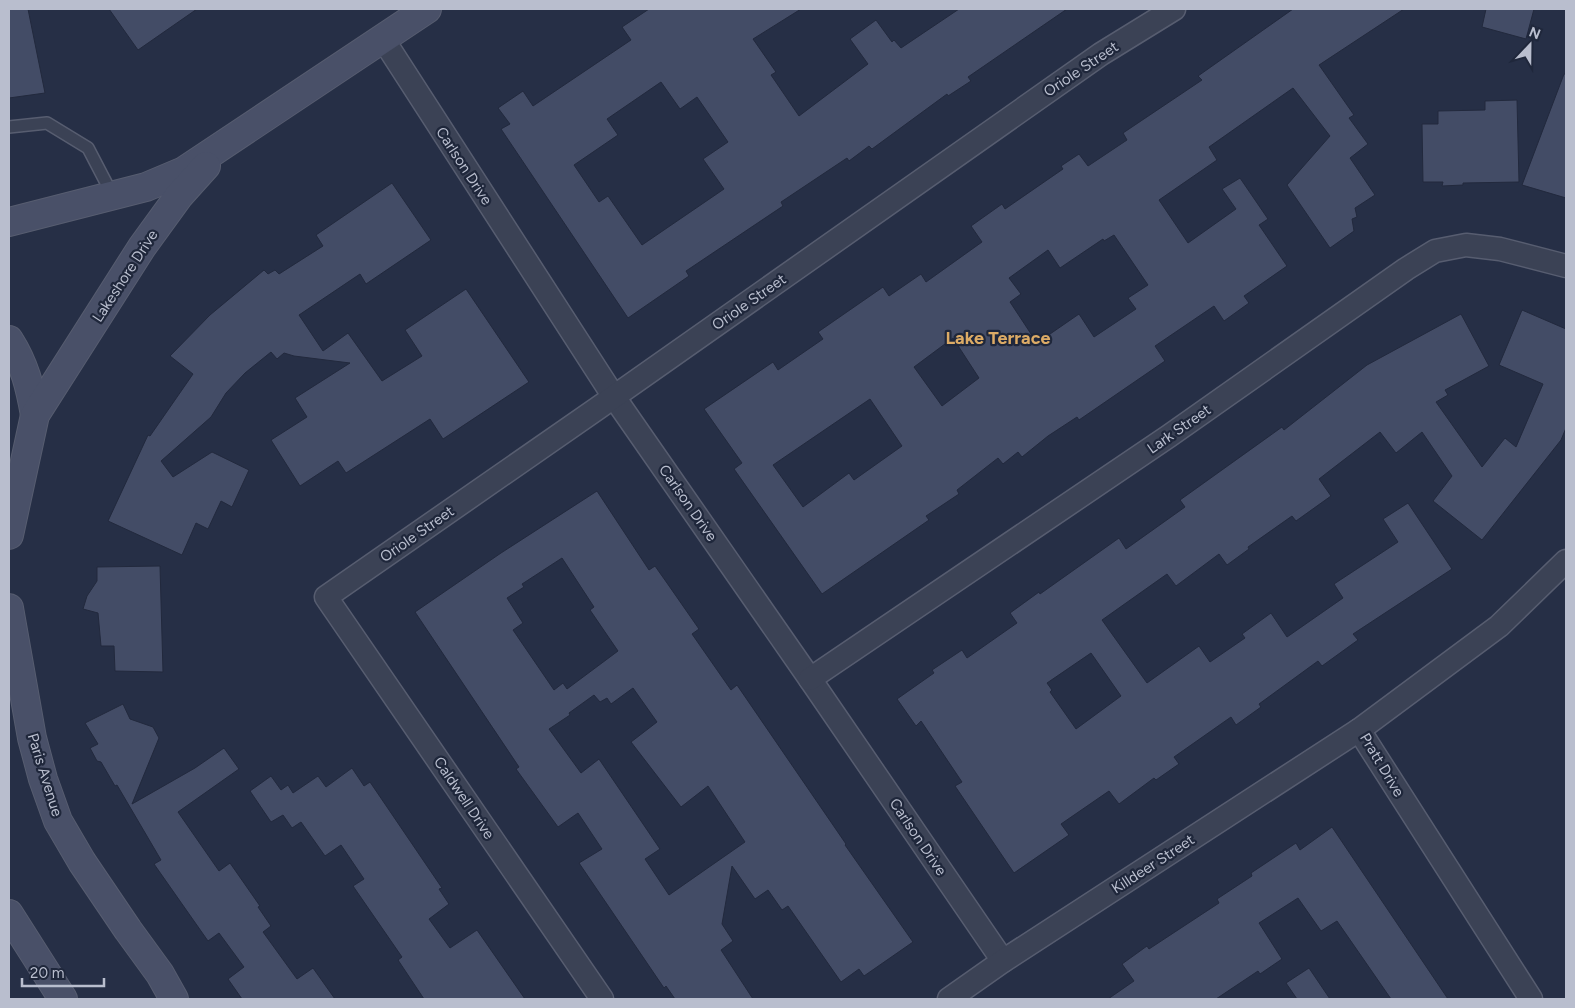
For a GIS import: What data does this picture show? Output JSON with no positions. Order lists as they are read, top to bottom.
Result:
{
  "streets": {
    "street": [
      "Oriole Street",
      "Carlson Drive",
      "Lakeshore Drive",
      "Lark Street",
      "Pratt Drive",
      "Paris Avenue",
      "Caldwell Drive",
      "Killdeer Street"
    ]
  },
  "crossings": [
    ["Oriole Street", "Carlson Drive"],
    ["Oriole Street", "Caldwell Drive"],
    ["Carlson Drive", "Lakeshore Drive"],
    ["Carlson Drive", "Lark Street"],
    ["Carlson Drive", "Killdeer Street"],
    ["Pratt Drive", "Killdeer Street"]
  ],
  "districts": ["Lake Terrace"],
  "scale_bar": "20 m",
  "north": "top"
}
